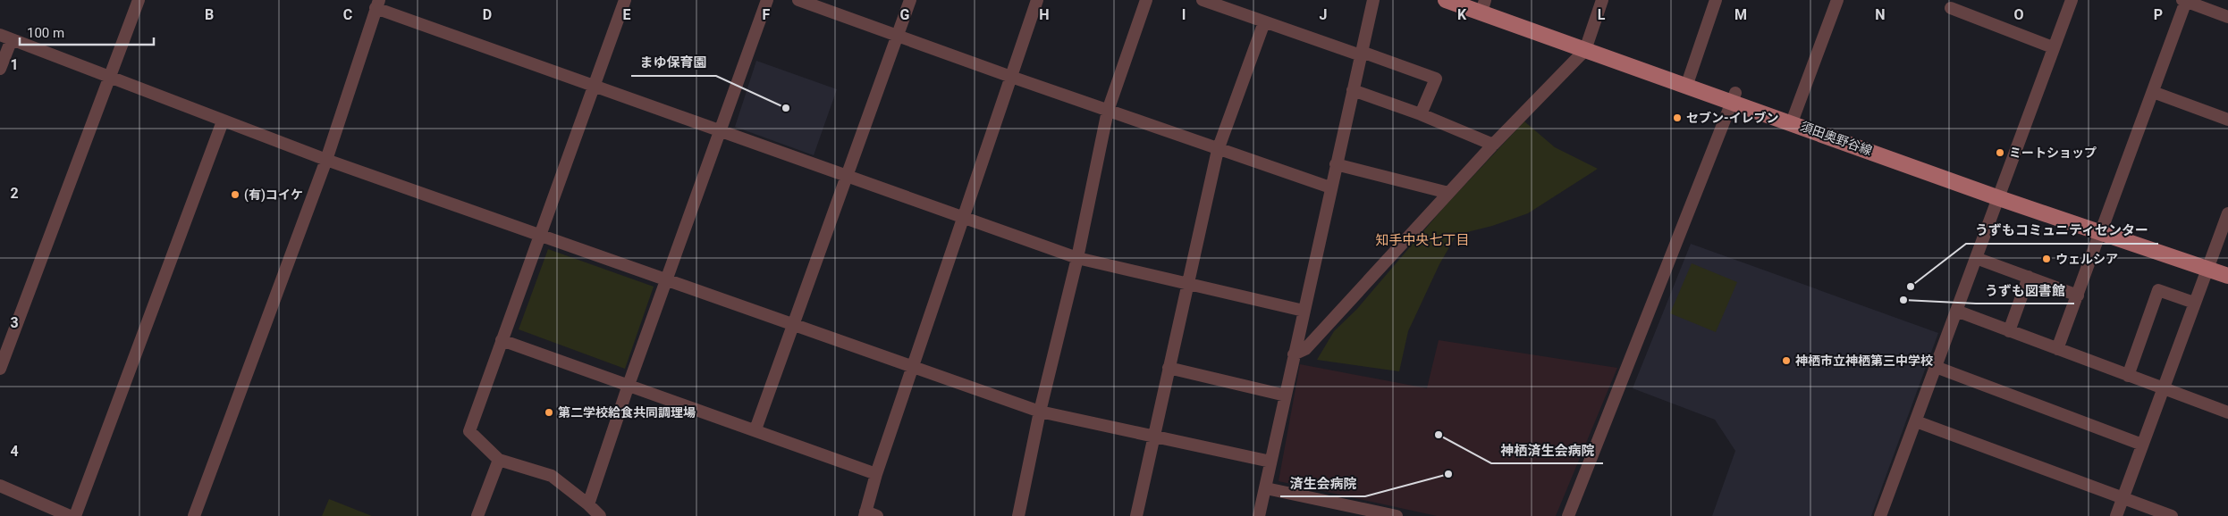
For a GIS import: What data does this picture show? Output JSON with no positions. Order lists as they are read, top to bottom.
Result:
{
  "streets": {
    "main road": ["須田奥野谷線"]
  },
  "districts": ["知手中央七丁目"],
  "places": [
    "まゆ保育園",
    "セブン-イレブン",
    "ミートショップ",
    "(有)コイケ",
    "ウェルシア",
    "うずもコミュニティセンター",
    "うずも図書館",
    "神栖市立神栖第三中学校",
    "第二学校給食共同調理場",
    "神栖済生会病院",
    "済生会病院"
  ],
  "scale_bar": "100 m",
  "grid": {
    "columns": [
      "B",
      "C",
      "D",
      "E",
      "F",
      "G",
      "H",
      "I",
      "J",
      "K",
      "L",
      "M",
      "N",
      "O",
      "P"
    ],
    "rows": [
      "1",
      "2",
      "3",
      "4"
    ]
  }
}
